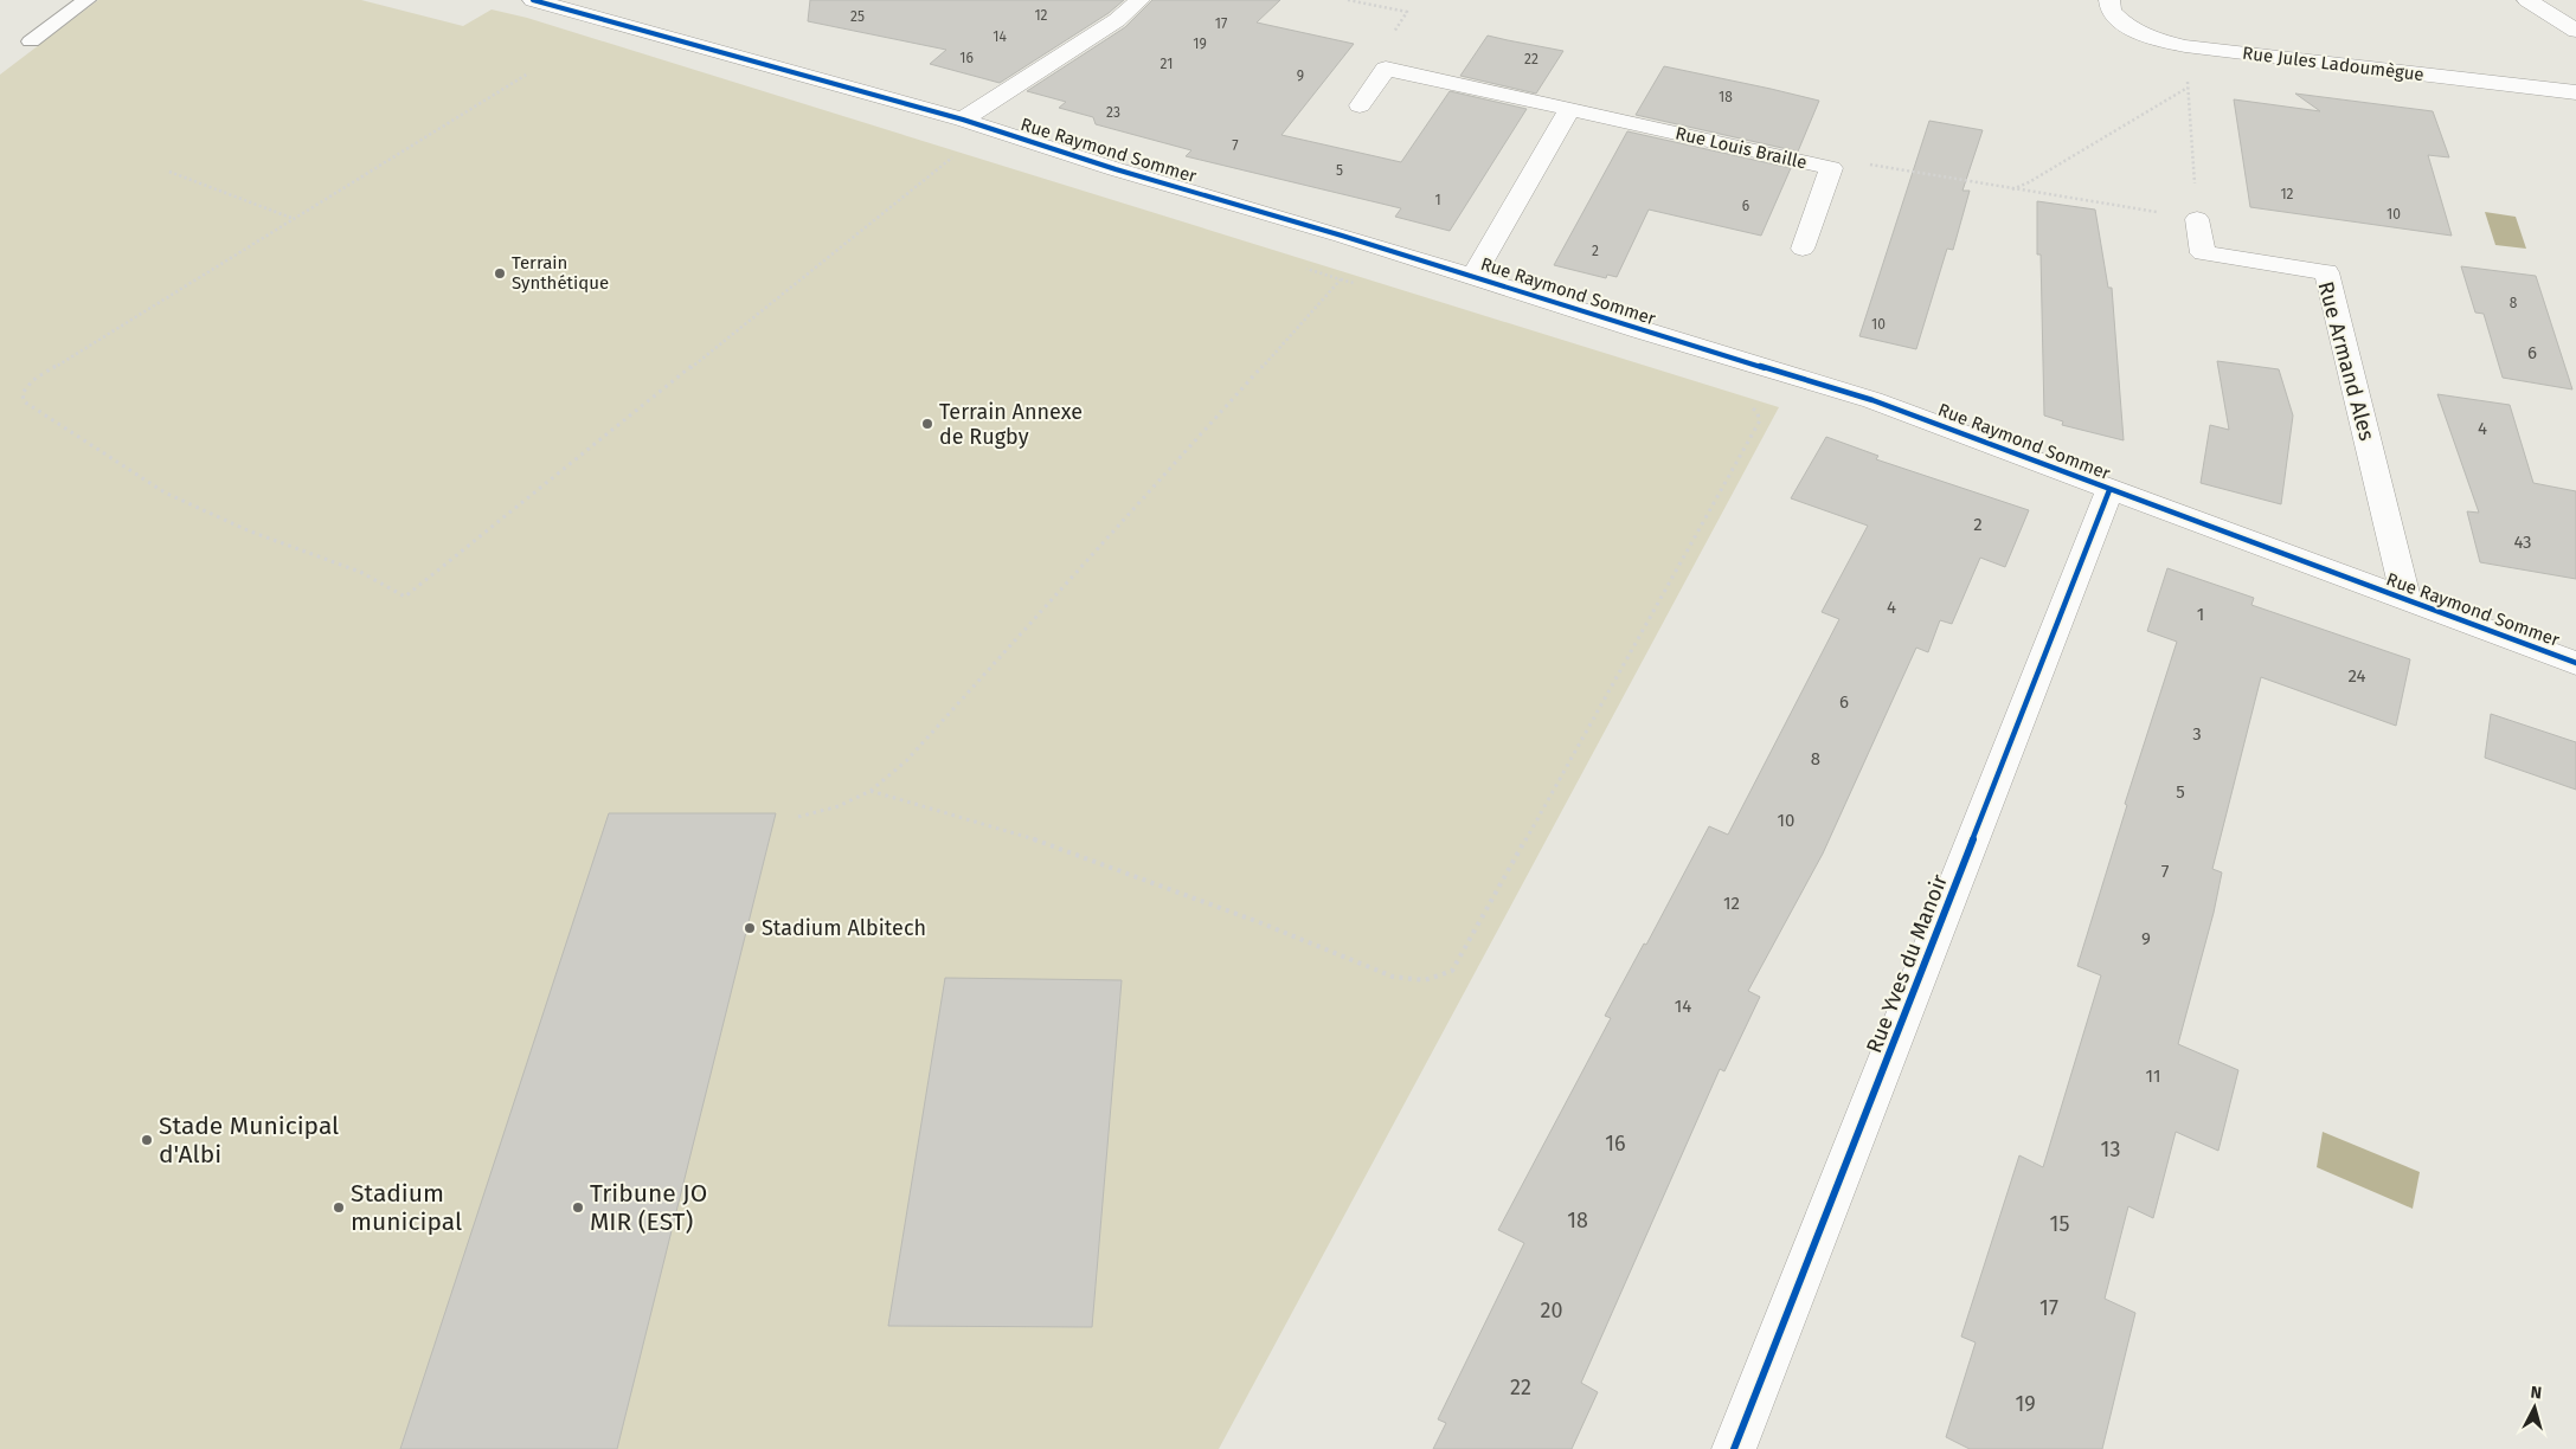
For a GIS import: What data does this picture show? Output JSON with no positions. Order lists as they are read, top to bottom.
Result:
{
  "streets": {
    "street": [
      "Rue Jules Ladoumègue",
      "Rue Louis Braille",
      "Rue Raymond Sommer",
      "Rue Armand Ales",
      "Rue Yves du Manoir"
    ]
  },
  "crossings": [
    ["Rue Raymond Sommer", "Rue Armand Ales"],
    ["Rue Raymond Sommer", "Rue Yves du Manoir"]
  ],
  "places": [
    "Terrain Synthétique",
    "Terrain Annexe de Rugby",
    "Stadium Albitech",
    "Stade Municipal d'Albi",
    "Stadium municipal",
    "Tribune JO MIR (EST)"
  ],
  "house_numbers": [
    "12",
    "25",
    "17",
    "14",
    "19",
    "16",
    "22",
    "21",
    "9",
    "18",
    "23",
    "7",
    "5",
    "12",
    "1",
    "6",
    "10",
    "2",
    "8",
    "10",
    "6",
    "4",
    "2",
    "43",
    "4",
    "1",
    "24",
    "6",
    "3",
    "8",
    "5",
    "10",
    "7",
    "12",
    "9",
    "14",
    "11",
    "16",
    "13",
    "18",
    "15",
    "17",
    "20",
    "22",
    "19"
  ],
  "north": "top"
}
